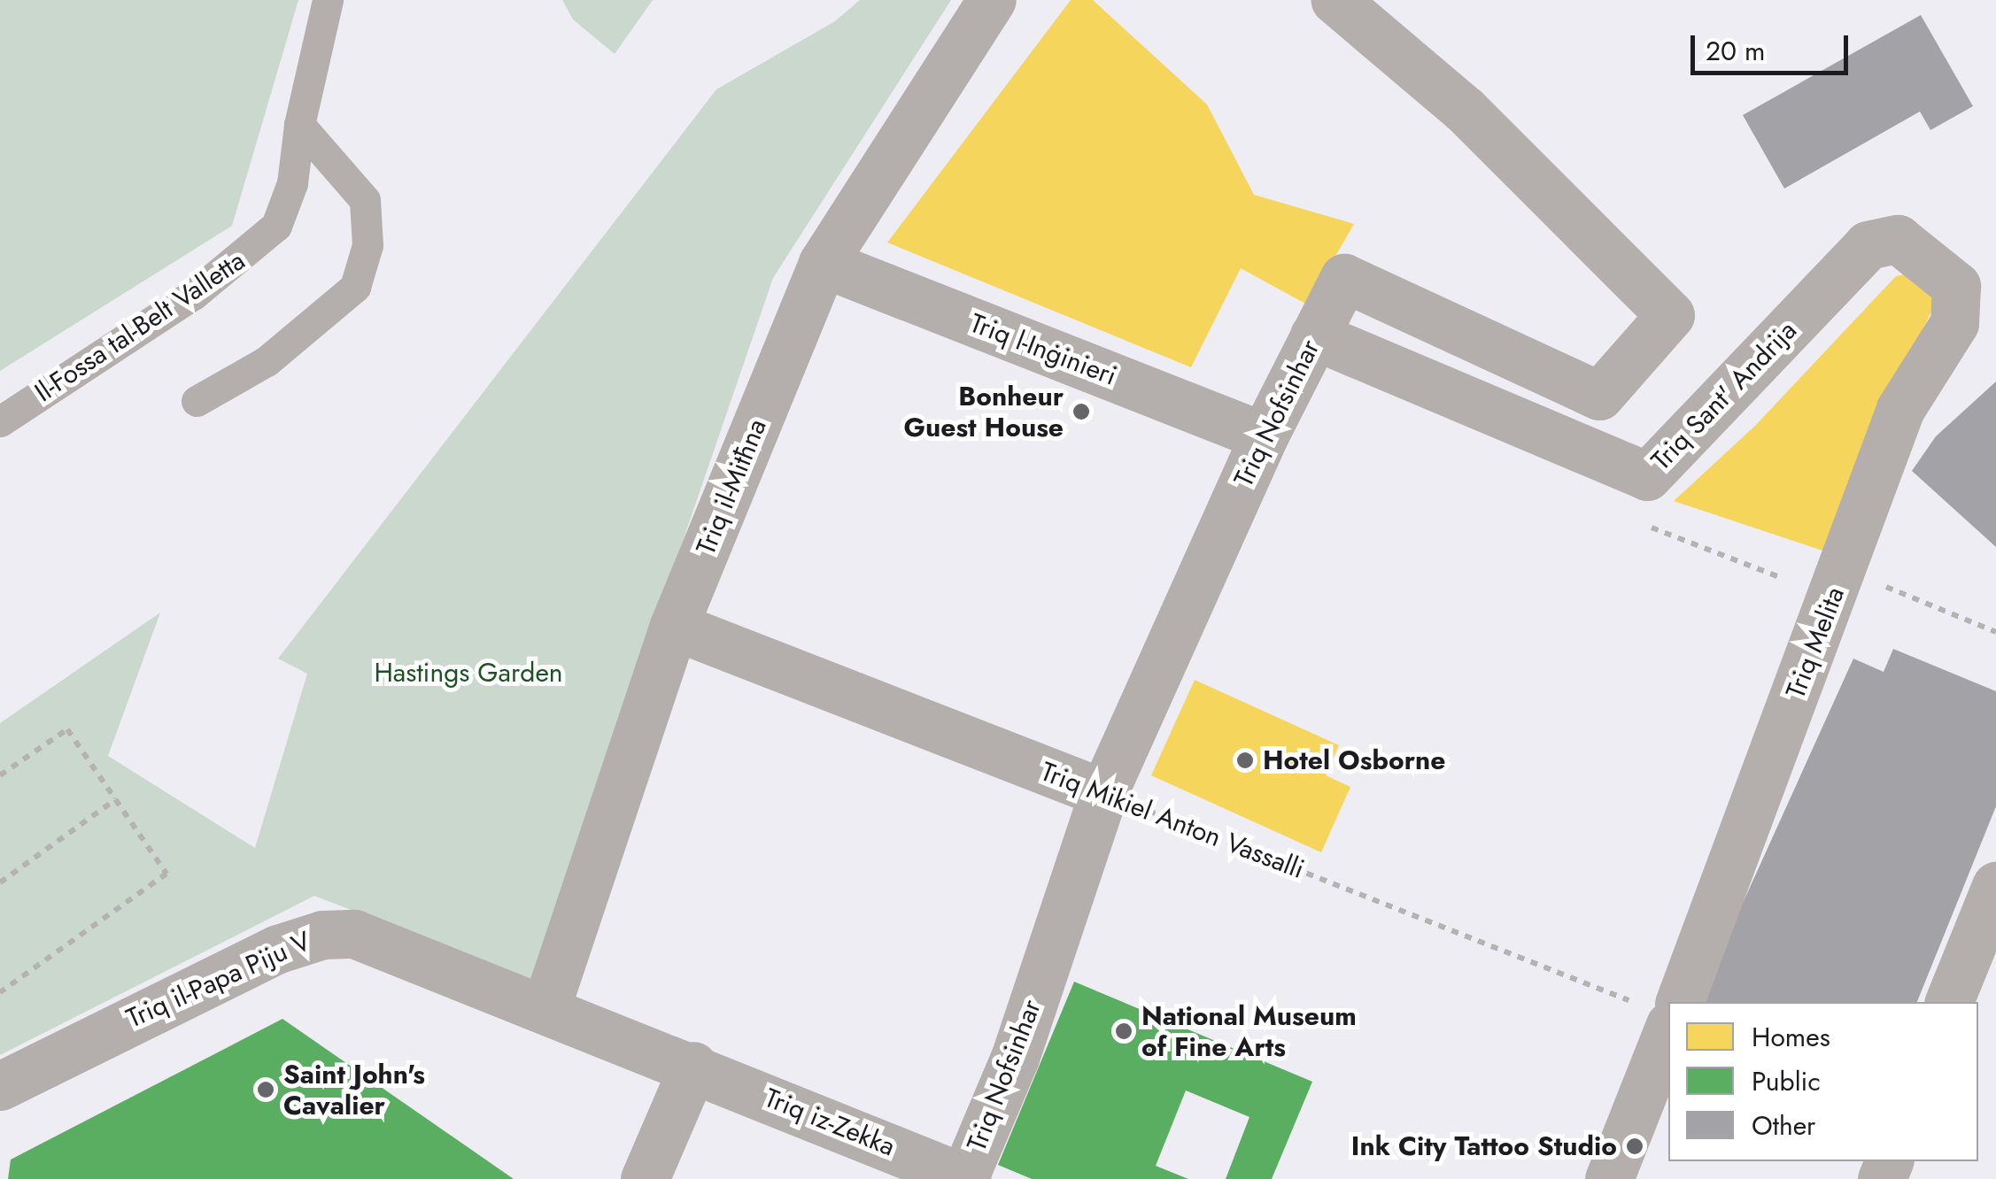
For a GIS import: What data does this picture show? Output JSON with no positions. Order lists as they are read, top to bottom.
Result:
{
  "streets": {
    "street": [
      "Triq l-Inġinieri",
      "Triq Sant' Andrija",
      "Triq Nofsinhar",
      "Triq il-Mitħna",
      "Triq Melita",
      "Triq Mikiel Anton Vassalli",
      "Triq il-Papa Piju V",
      "Triq iz-Zekka"
    ],
    "lane": ["Il-Fossa tal-Belt Valletta"]
  },
  "crossings": [
    ["Triq l-Inġinieri", "Triq Nofsinhar"],
    ["Triq l-Inġinieri", "Triq il-Mitħna"],
    ["Triq Sant' Andrija", "Triq Nofsinhar"],
    ["Triq Sant' Andrija", "Triq Melita"],
    ["Triq Nofsinhar", "Triq Mikiel Anton Vassalli"],
    ["Triq Nofsinhar", "Triq iz-Zekka"],
    ["Triq il-Mitħna", "Triq Mikiel Anton Vassalli"],
    ["Triq il-Mitħna", "Triq il-Papa Piju V"],
    ["Triq Melita", "Triq Mikiel Anton Vassalli"],
    ["Triq il-Papa Piju V", "Triq iz-Zekka"]
  ],
  "parks": ["Hastings Garden"],
  "places": [
    "Bonheur Guest House",
    "Hotel Osborne",
    "National Museum of Fine Arts",
    "Saint John's Cavalier",
    "Ink City Tattoo Studio"
  ],
  "legend": ["Homes", "Public", "Other"],
  "scale_bar": "20 m"
}
